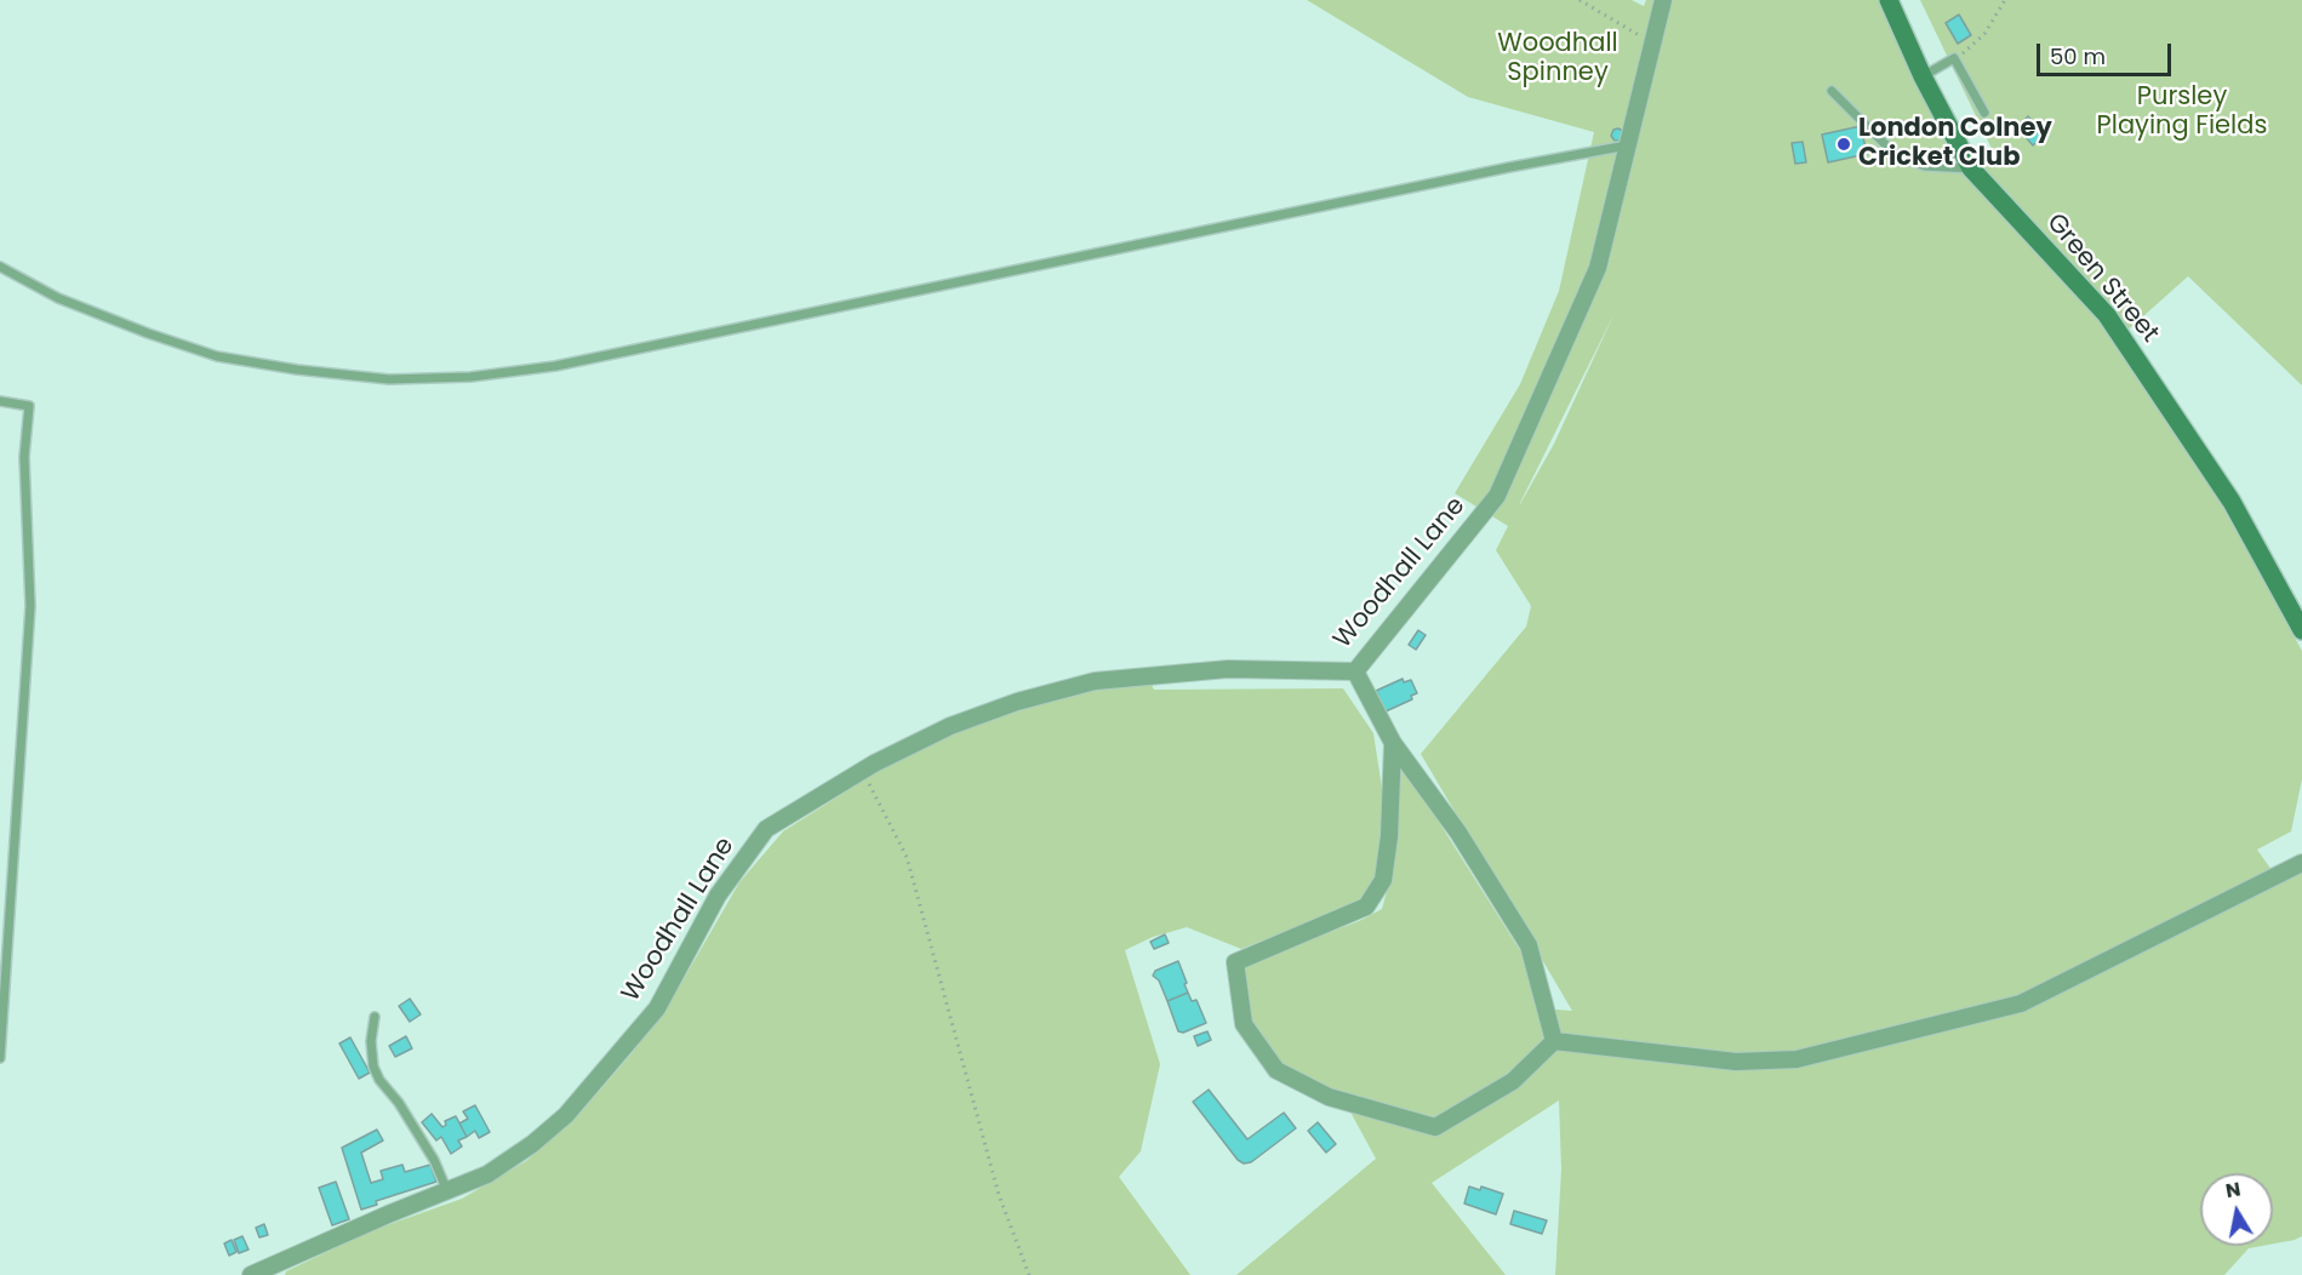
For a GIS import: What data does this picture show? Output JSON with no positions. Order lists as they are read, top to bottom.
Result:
{
  "streets": {
    "main road": ["Green Street"],
    "street": ["Woodhall Lane"]
  },
  "parks": ["Woodhall Spinney", "Pursley Playing Fields"],
  "places": ["London Colney Cricket Club"],
  "scale_bar": "50 m",
  "north": "top"
}
